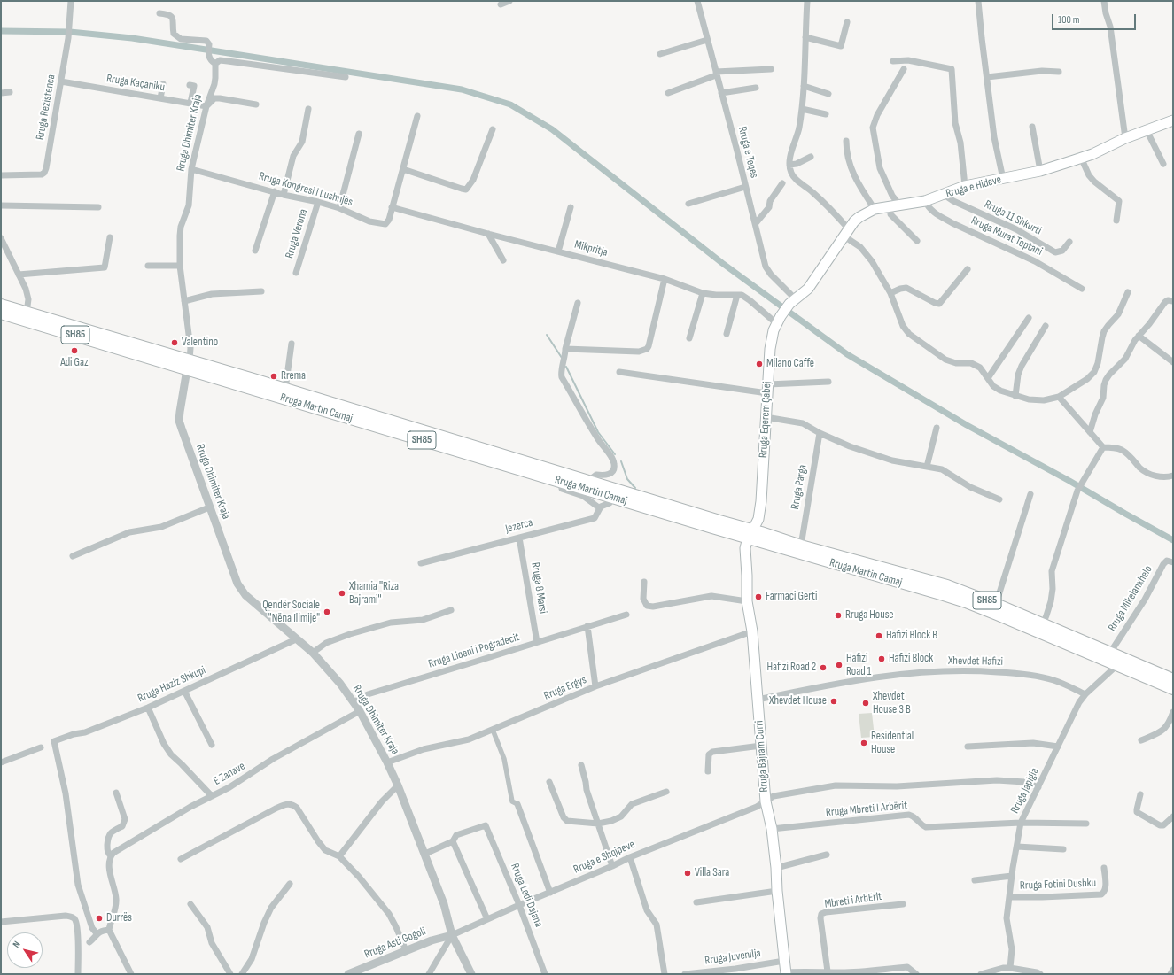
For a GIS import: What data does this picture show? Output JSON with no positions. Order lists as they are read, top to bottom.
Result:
{
  "streets": {
    "highway": ["SH85", "Rruga Martin Camaj"],
    "main road": ["Rruga e Hideve", "Rruga Eqerem Çabej", "Rruga Bajram Curri"],
    "street": [
      "Rruga Kaçaniku",
      "Rruga Rezistenca",
      "Rruga Dhimiter Kraja",
      "Rruga e Teqes",
      "Rruga Kongresi i Lushnjës",
      "Rruga 11 Shkurti",
      "Rruga Verona",
      "Rruga Murat Toptani",
      "Mikpritja",
      "Rruga Parga",
      "Jezerca",
      "Rruga 8 Marsi",
      "Rruga Mikelanxhelo",
      "Rruga Liqeni i Pogradecit",
      "Xhevdet Hafizi",
      "Rruga Haziz Shkupi",
      "Rruga Ergys",
      "E Zanave",
      "Rruga Japigia",
      "Rruga Mbreti I Arbërit",
      "Rruga e Shqipeve",
      "Rruga Fotini Dushku",
      "Rruga Ledi Dajana",
      "Mbreti i ArbErit",
      "Rruga Asti Gogoli",
      "Rruga Juvenilja"
    ]
  },
  "crossings": [
    ["Rruga Kaçaniku", "Rruga Rezistenca"],
    ["Rruga Kaçaniku", "Rruga Dhimiter Kraja"],
    ["Rruga Dhimiter Kraja", "Rruga Kongresi i Lushnjës"],
    ["Rruga Dhimiter Kraja", "Rruga Martin Camaj"],
    ["Rruga Dhimiter Kraja", "Rruga Liqeni i Pogradecit"],
    ["Rruga Dhimiter Kraja", "Rruga Haziz Shkupi"],
    ["Rruga Dhimiter Kraja", "Rruga Ergys"],
    ["Rruga Dhimiter Kraja", "E Zanave"],
    ["Rruga Dhimiter Kraja", "Rruga e Shqipeve"],
    ["Rruga Dhimiter Kraja", "Rruga Asti Gogoli"],
    ["Rruga e Teqes", "Rruga e Hideve"],
    ["Rruga e Teqes", "Rruga Eqerem Çabej"],
    ["Rruga e Hideve", "Rruga 11 Shkurti"],
    ["Rruga e Hideve", "Rruga Murat Toptani"],
    ["Rruga e Hideve", "Rruga Eqerem Çabej"],
    ["Rruga Kongresi i Lushnjës", "Rruga Verona"],
    ["Rruga Kongresi i Lushnjës", "Mikpritja"],
    ["Mikpritja", "Rruga Eqerem Çabej"],
    ["Rruga Martin Camaj", "Rruga Eqerem Çabej"],
    ["Rruga Martin Camaj", "Rruga Parga"],
    ["Rruga Martin Camaj", "Jezerca"],
    ["Rruga Martin Camaj", "Rruga Mikelanxhelo"],
    ["Rruga Martin Camaj", "Rruga Bajram Curri"],
    ["Rruga Martin Camaj", "Rruga Japigia"],
    ["Rruga Eqerem Çabej", "Rruga Bajram Curri"],
    ["Jezerca", "Rruga 8 Marsi"],
    ["Rruga 8 Marsi", "Rruga Liqeni i Pogradecit"],
    ["Xhevdet Hafizi", "Rruga Bajram Curri"],
    ["Xhevdet Hafizi", "Rruga Japigia"],
    ["Rruga Ergys", "Rruga Bajram Curri"],
    ["Rruga Bajram Curri", "Rruga Mbreti I Arbërit"],
    ["Rruga Bajram Curri", "Rruga e Shqipeve"],
    ["Rruga Bajram Curri", "Rruga Juvenilja"],
    ["Rruga Japigia", "Rruga Mbreti I Arbërit"],
    ["Rruga Japigia", "Rruga e Shqipeve"],
    ["Rruga Japigia", "Rruga Fotini Dushku"],
    ["Rruga e Shqipeve", "Rruga Ledi Dajana"],
    ["Rruga e Shqipeve", "Rruga Asti Gogoli"]
  ],
  "places": [
    "Valentino",
    "Adi Gaz",
    "Milano Caffe",
    "Rrema",
    "Xhamia ''Riza Bajrami''",
    "Farmaci Gerti",
    "Qendër Sociale \"Nëna Ilimije\"",
    "Rruga House",
    "Hafizi Block B",
    "Hafizi Block",
    "Hafizi Road 1",
    "Hafizi Road 2",
    "Xhevdet House",
    "Xhevdet House 3 B",
    "Residential House",
    "Villa Sara",
    "Durrës"
  ],
  "scale_bar": "100 m",
  "north": "top left"
}
